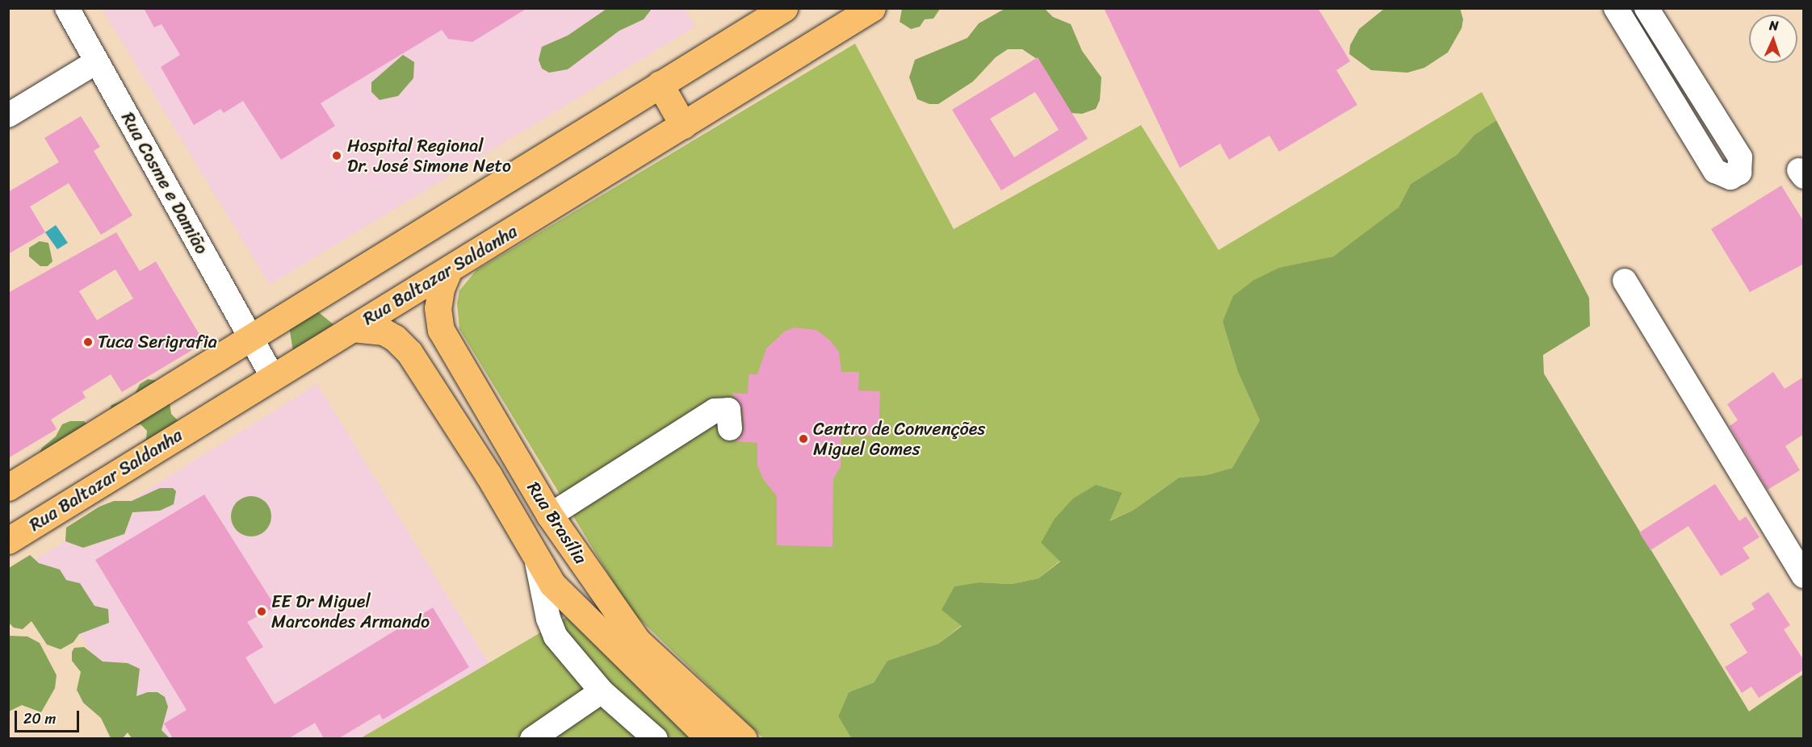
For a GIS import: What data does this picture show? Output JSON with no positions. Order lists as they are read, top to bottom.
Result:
{
  "streets": {
    "main road": ["Rua Baltazar Saldanha", "Rua Brasília"],
    "street": ["Rua Cosme e Damião"]
  },
  "crossings": [
    ["Rua Cosme e Damião", "Rua Baltazar Saldanha"],
    ["Rua Baltazar Saldanha", "Rua Brasília"]
  ],
  "places": [
    "Hospital Regional Dr. José Simone Neto",
    "Tuca Serigrafia",
    "Centro de Convenções Miguel Gomes",
    "EE Dr Miguel Marcondes Armando"
  ],
  "scale_bar": "20 m",
  "north": "top"
}
